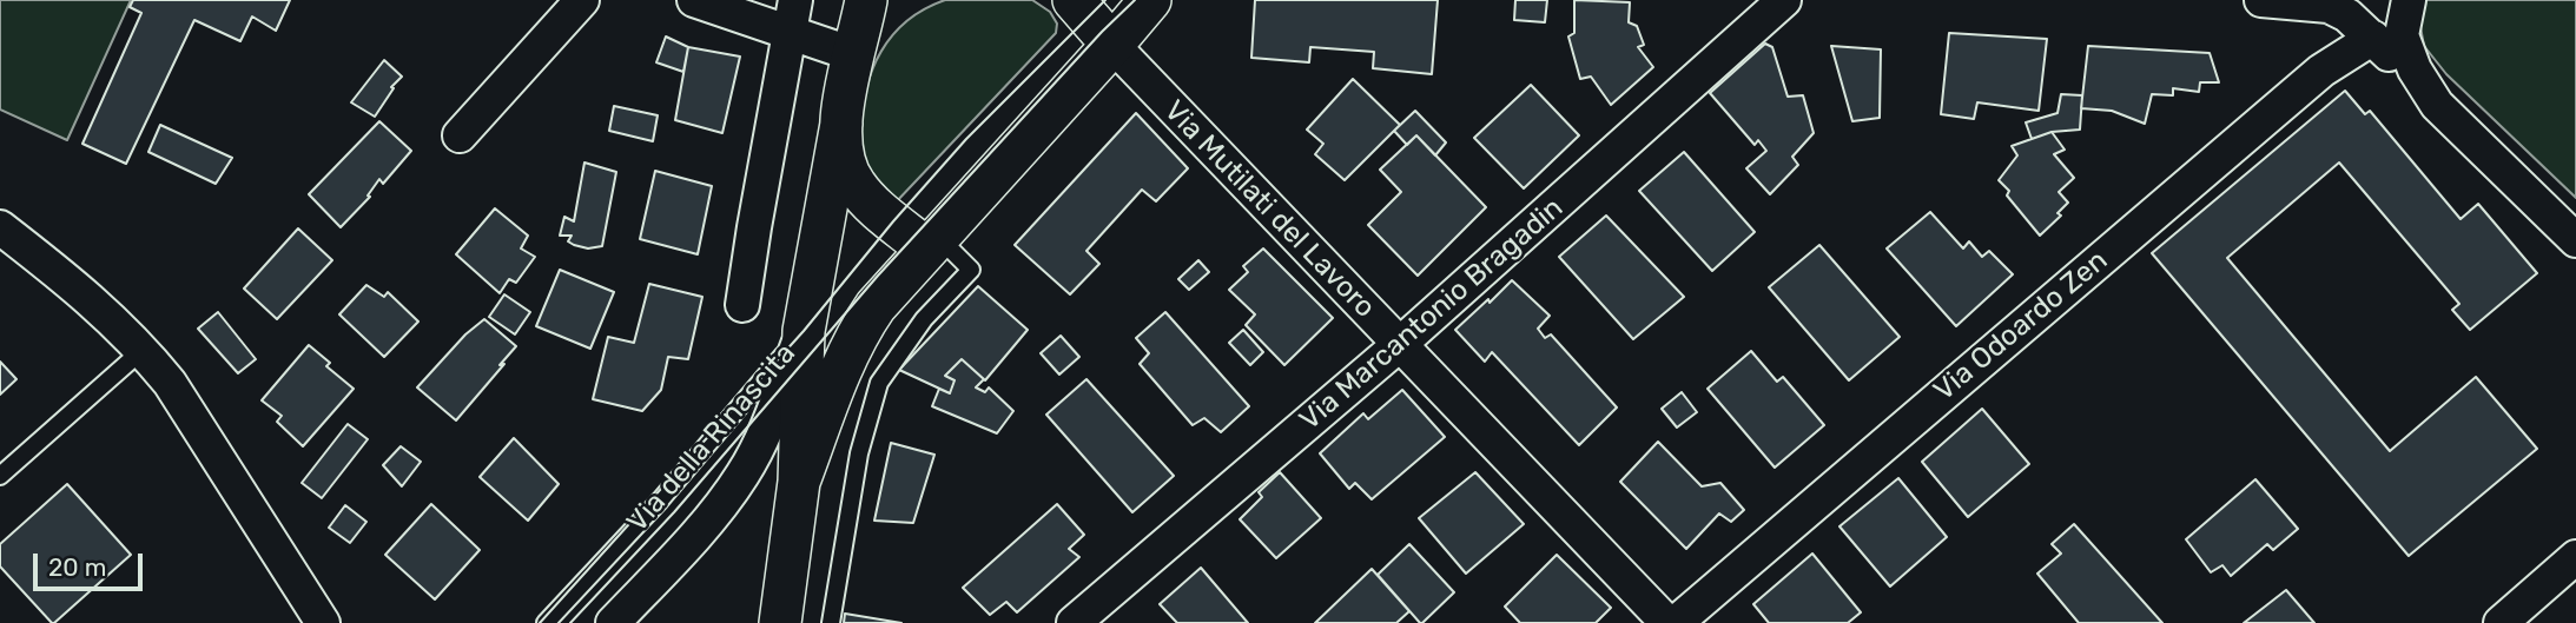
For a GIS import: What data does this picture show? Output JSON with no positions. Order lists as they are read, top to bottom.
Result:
{
  "streets": {
    "street": [
      "Via Mutilati del Lavoro",
      "Via Marcantonio Bragadin",
      "Via Odoardo Zen",
      "Via della Rinascita"
    ]
  },
  "crossings": [
    ["Via Mutilati del Lavoro", "Via Marcantonio Bragadin"],
    ["Via Mutilati del Lavoro", "Via della Rinascita"]
  ],
  "scale_bar": "20 m"
}
